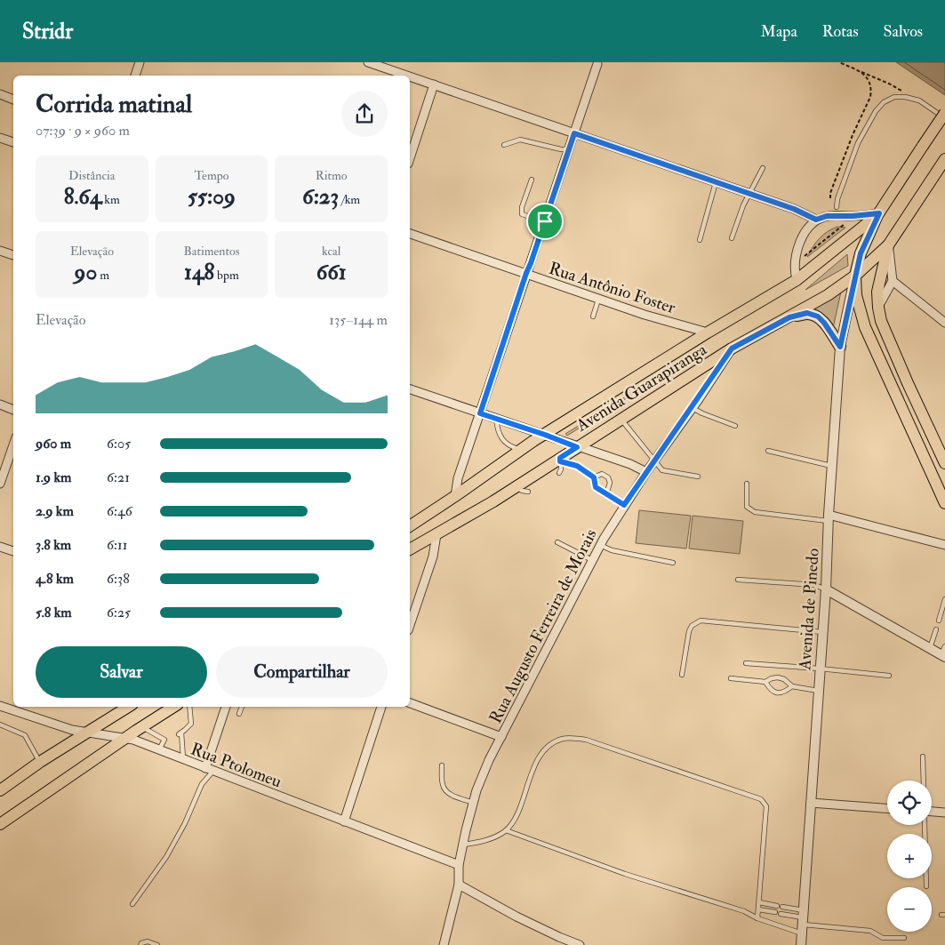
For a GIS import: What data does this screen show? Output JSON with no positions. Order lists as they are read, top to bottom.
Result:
{
  "streets": {
    "main road": ["Avenida Guarapiranga"],
    "street": [
      "Rua Antônio Foster",
      "Avenida de Pinedo",
      "Rua Augusto Ferreira de Morais",
      "Rua Ptolomeu"
    ]
  },
  "crossings": [
    ["Rua Antônio Foster", "Avenida Guarapiranga"],
    ["Avenida Guarapiranga", "Avenida de Pinedo"],
    ["Avenida Guarapiranga", "Rua Augusto Ferreira de Morais"],
    ["Rua Augusto Ferreira de Morais", "Rua Ptolomeu"]
  ],
  "page": {
    "header": "Stridr",
    "nav": ["Mapa", "Rotas", "Salvos"],
    "heading": ["Corrida matinal", "07:39 · 9 × 960 m"],
    "stats": [
      ["Distância", "8.64 km"],
      ["Tempo", "55:09"],
      ["Ritmo", "6:23 /km"],
      ["Elevação", "90 m"],
      ["Batimentos", "148 bpm"],
      ["kcal", "661"]
    ],
    "chart": ["Elevação", "135–144 m"],
    "list": [
      {
        "name": "960 m",
        "note": "6:05"
      },
      {
        "name": "1.9 km",
        "note": "6:21"
      },
      {
        "name": "2.9 km",
        "note": "6:46"
      },
      {
        "name": "3.8 km",
        "note": "6:11"
      },
      {
        "name": "4.8 km",
        "note": "6:38"
      },
      {
        "name": "5.8 km",
        "note": "6:25"
      }
    ],
    "buttons": ["Salvar", "Compartilhar"],
    "map_buttons": ["+", "−"]
  }
}
